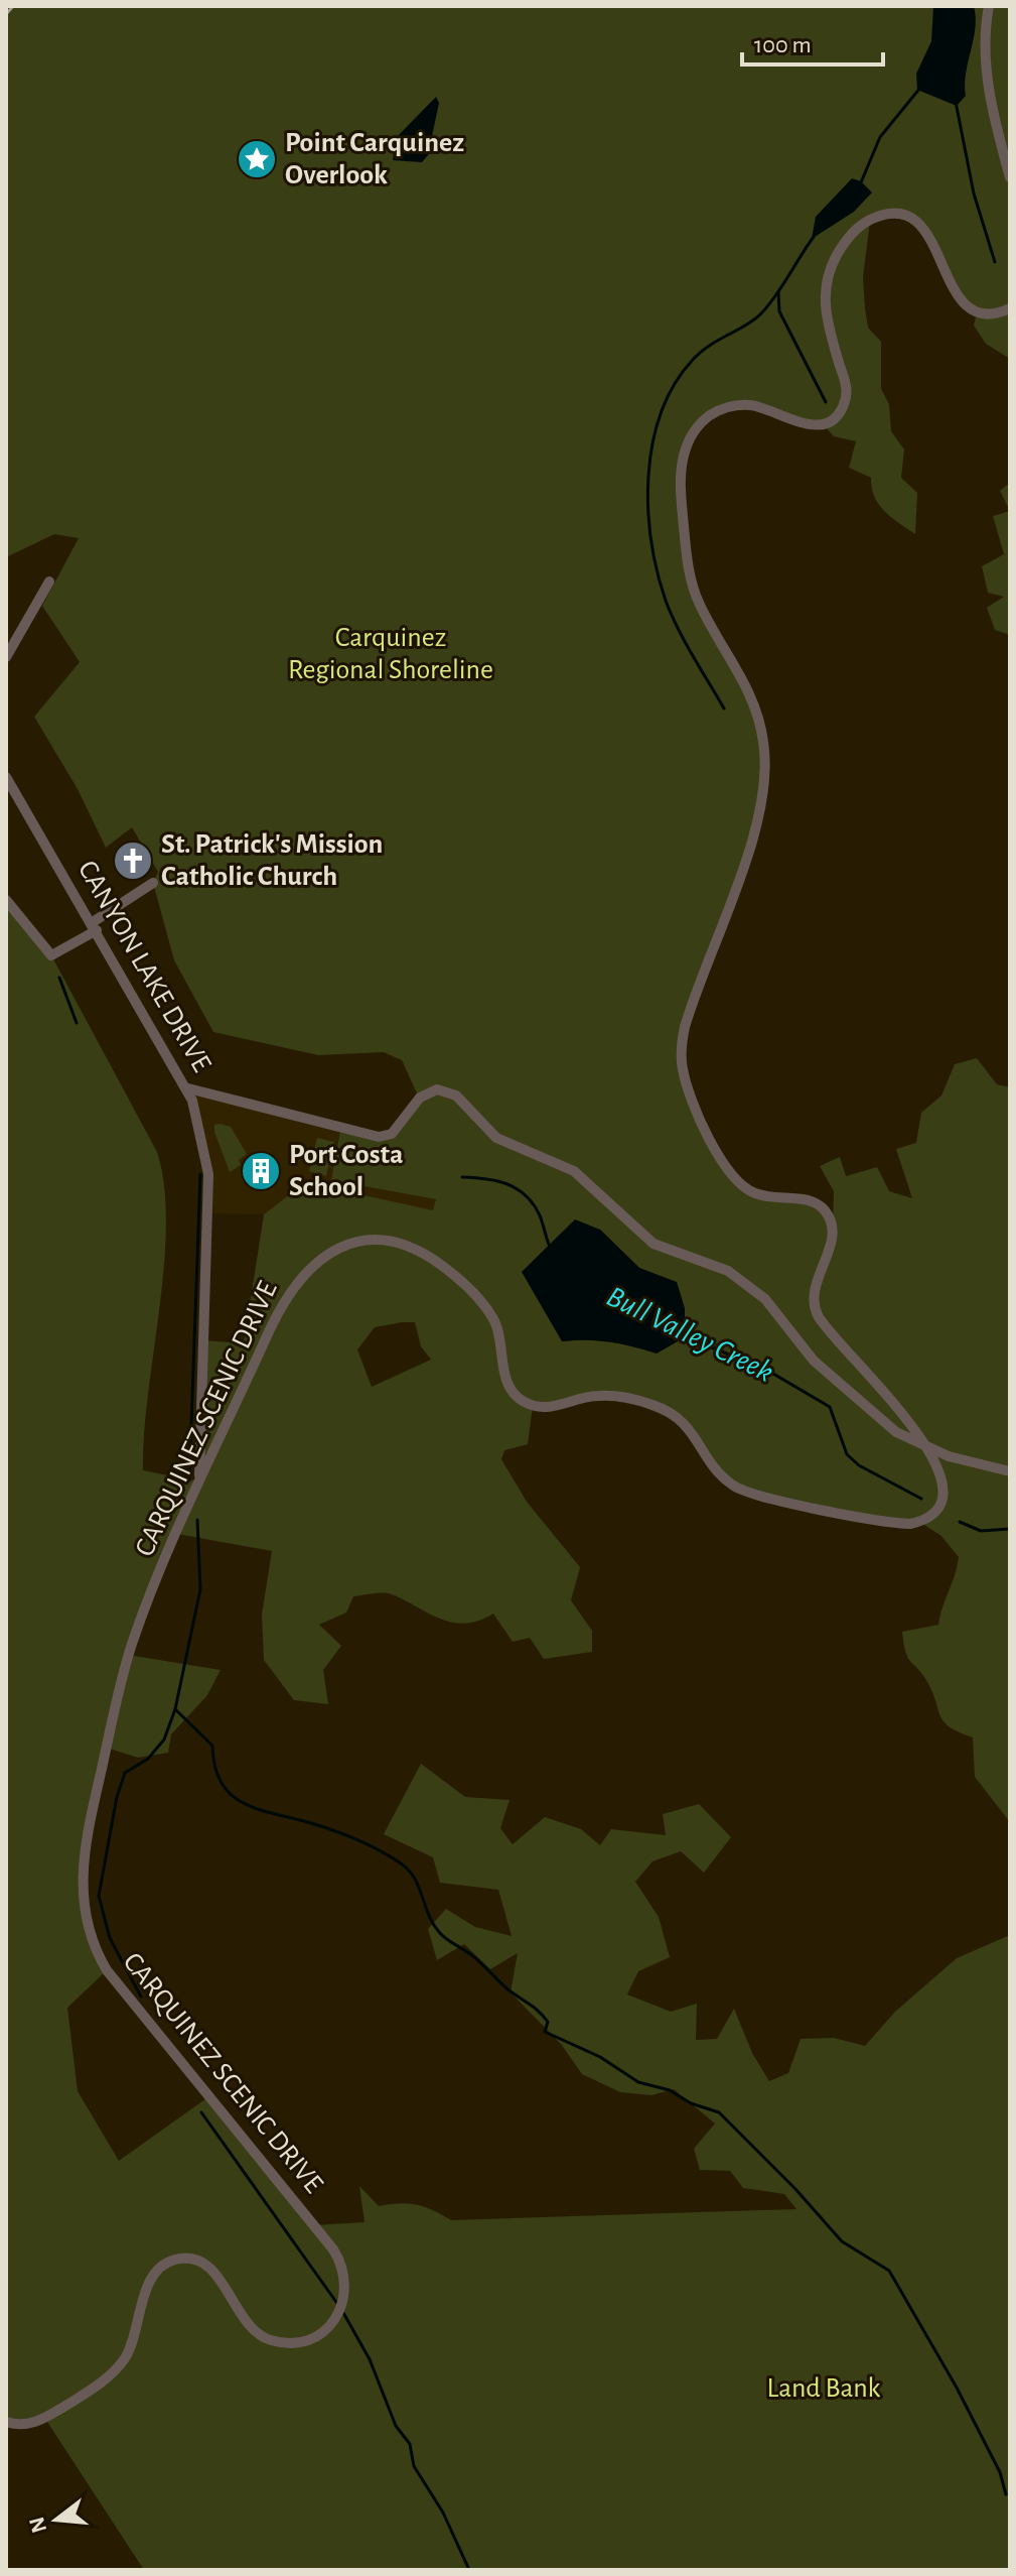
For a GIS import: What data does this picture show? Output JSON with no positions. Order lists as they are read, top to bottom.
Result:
{
  "streets": {
    "street": ["CANYON LAKE DRIVE", "CARQUINEZ SCENIC DRIVE"]
  },
  "crossings": [
    ["CANYON LAKE DRIVE", "CARQUINEZ SCENIC DRIVE"]
  ],
  "water": ["Bull Valley Creek"],
  "parks": ["Carquinez Regional Shoreline", "Land Bank"],
  "places": {
    "place": ["Point Carquinez Overlook"],
    "church": ["St. Patrick's Mission Catholic Church"],
    "building": ["Port Costa School"]
  },
  "scale_bar": "100 m",
  "north": "left"
}
